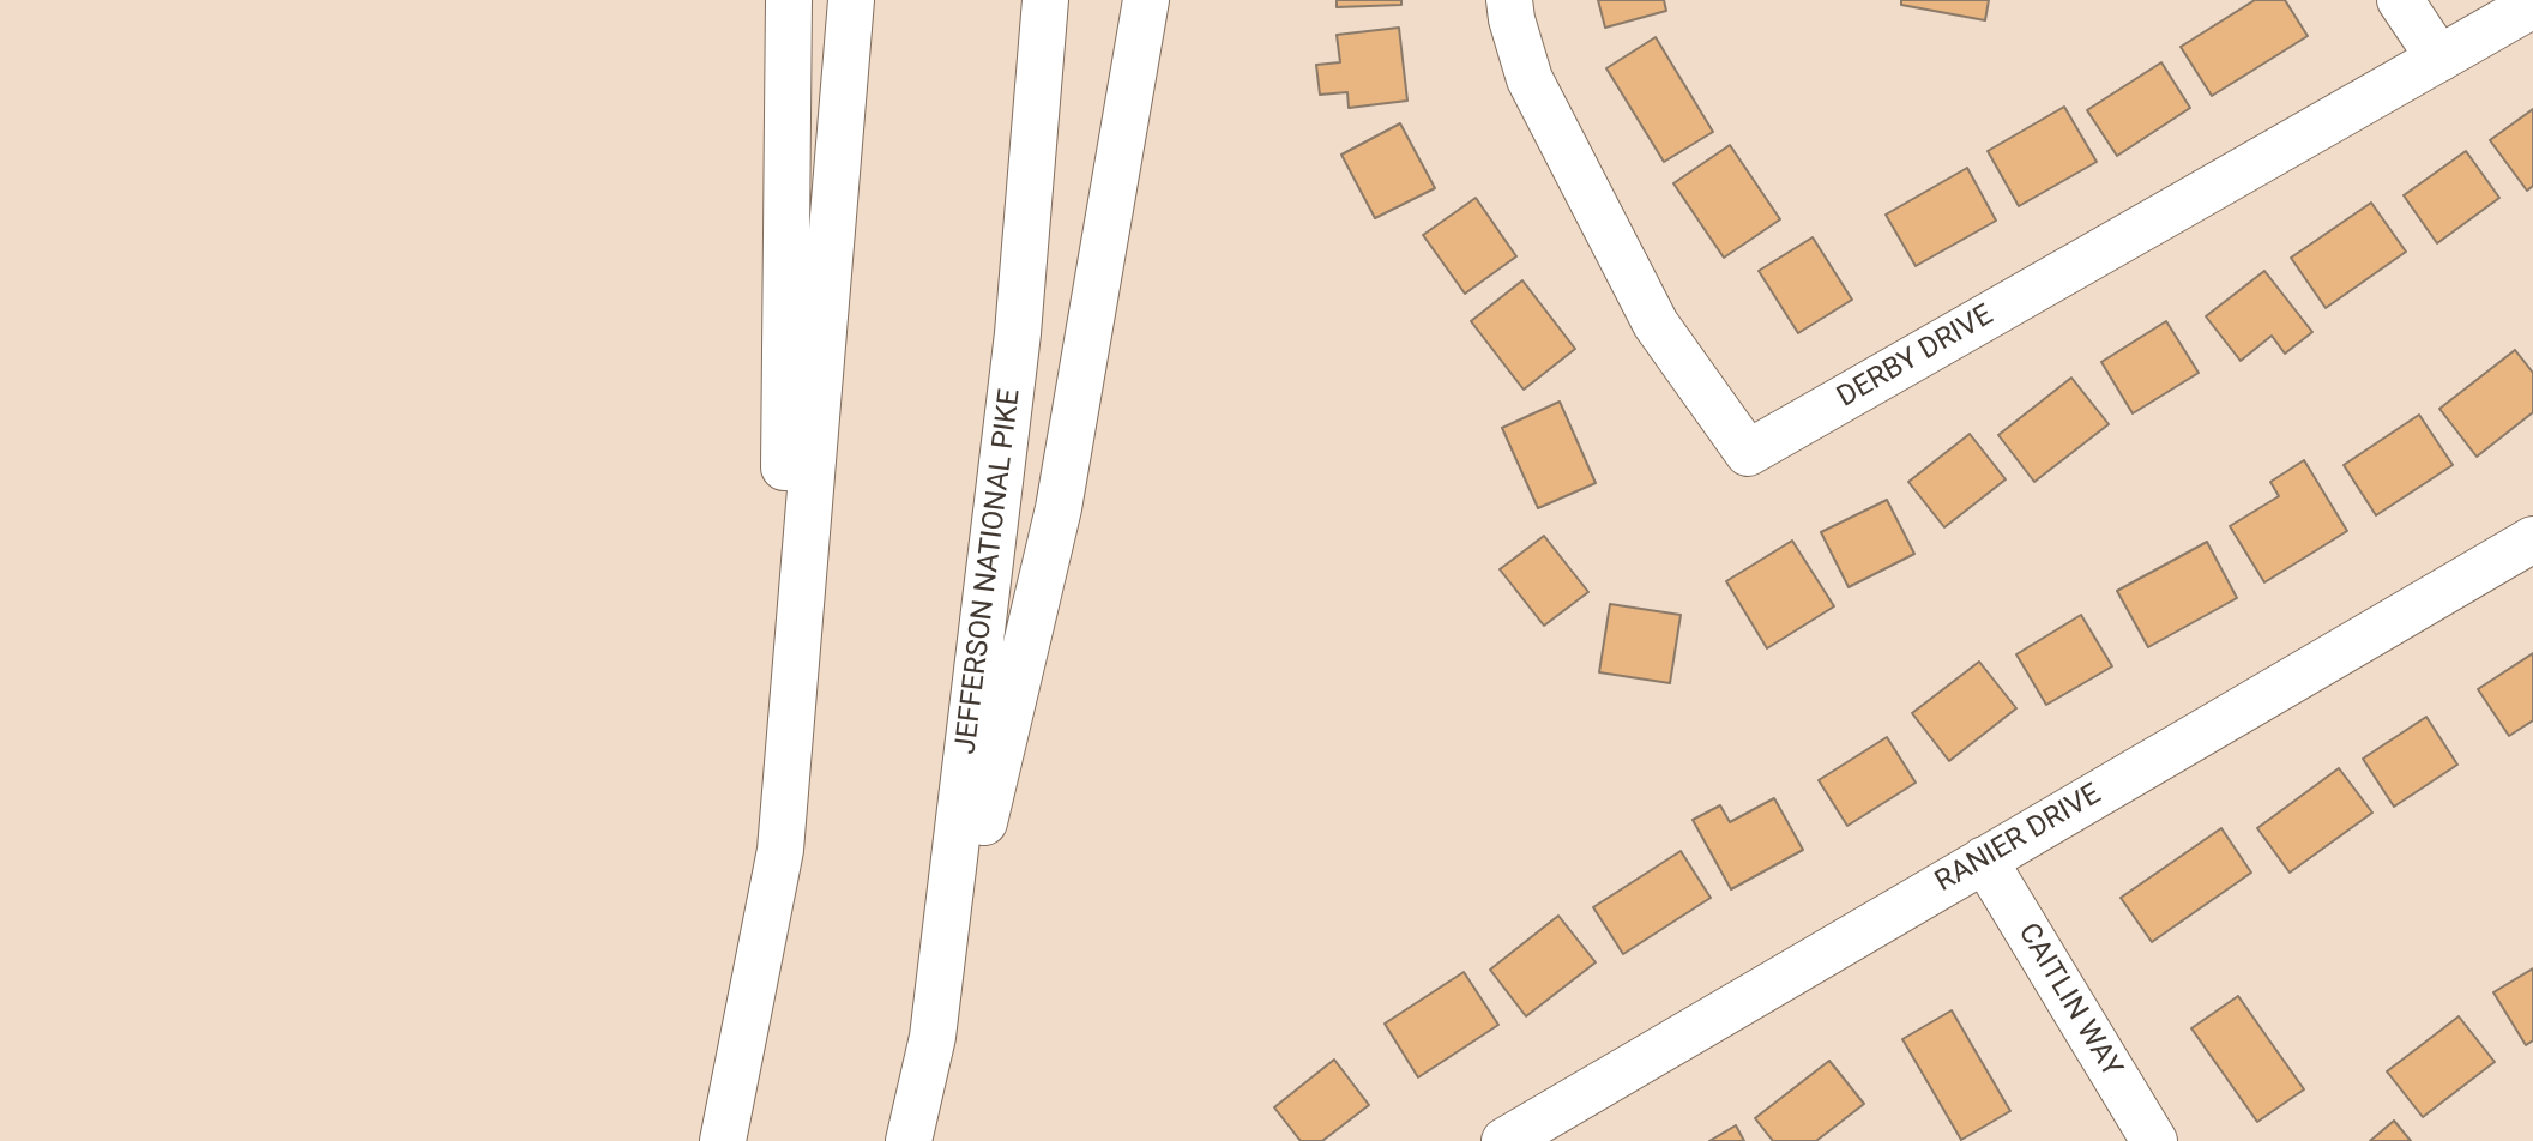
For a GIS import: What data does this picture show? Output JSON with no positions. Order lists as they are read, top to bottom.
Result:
{
  "streets": {
    "main road": [
      "DERBY DRIVE",
      "JEFFERSON NATIONAL PIKE",
      "RANIER DRIVE",
      "CAITLIN WAY"
    ]
  },
  "crossings": [
    ["RANIER DRIVE", "CAITLIN WAY"]
  ]
}
